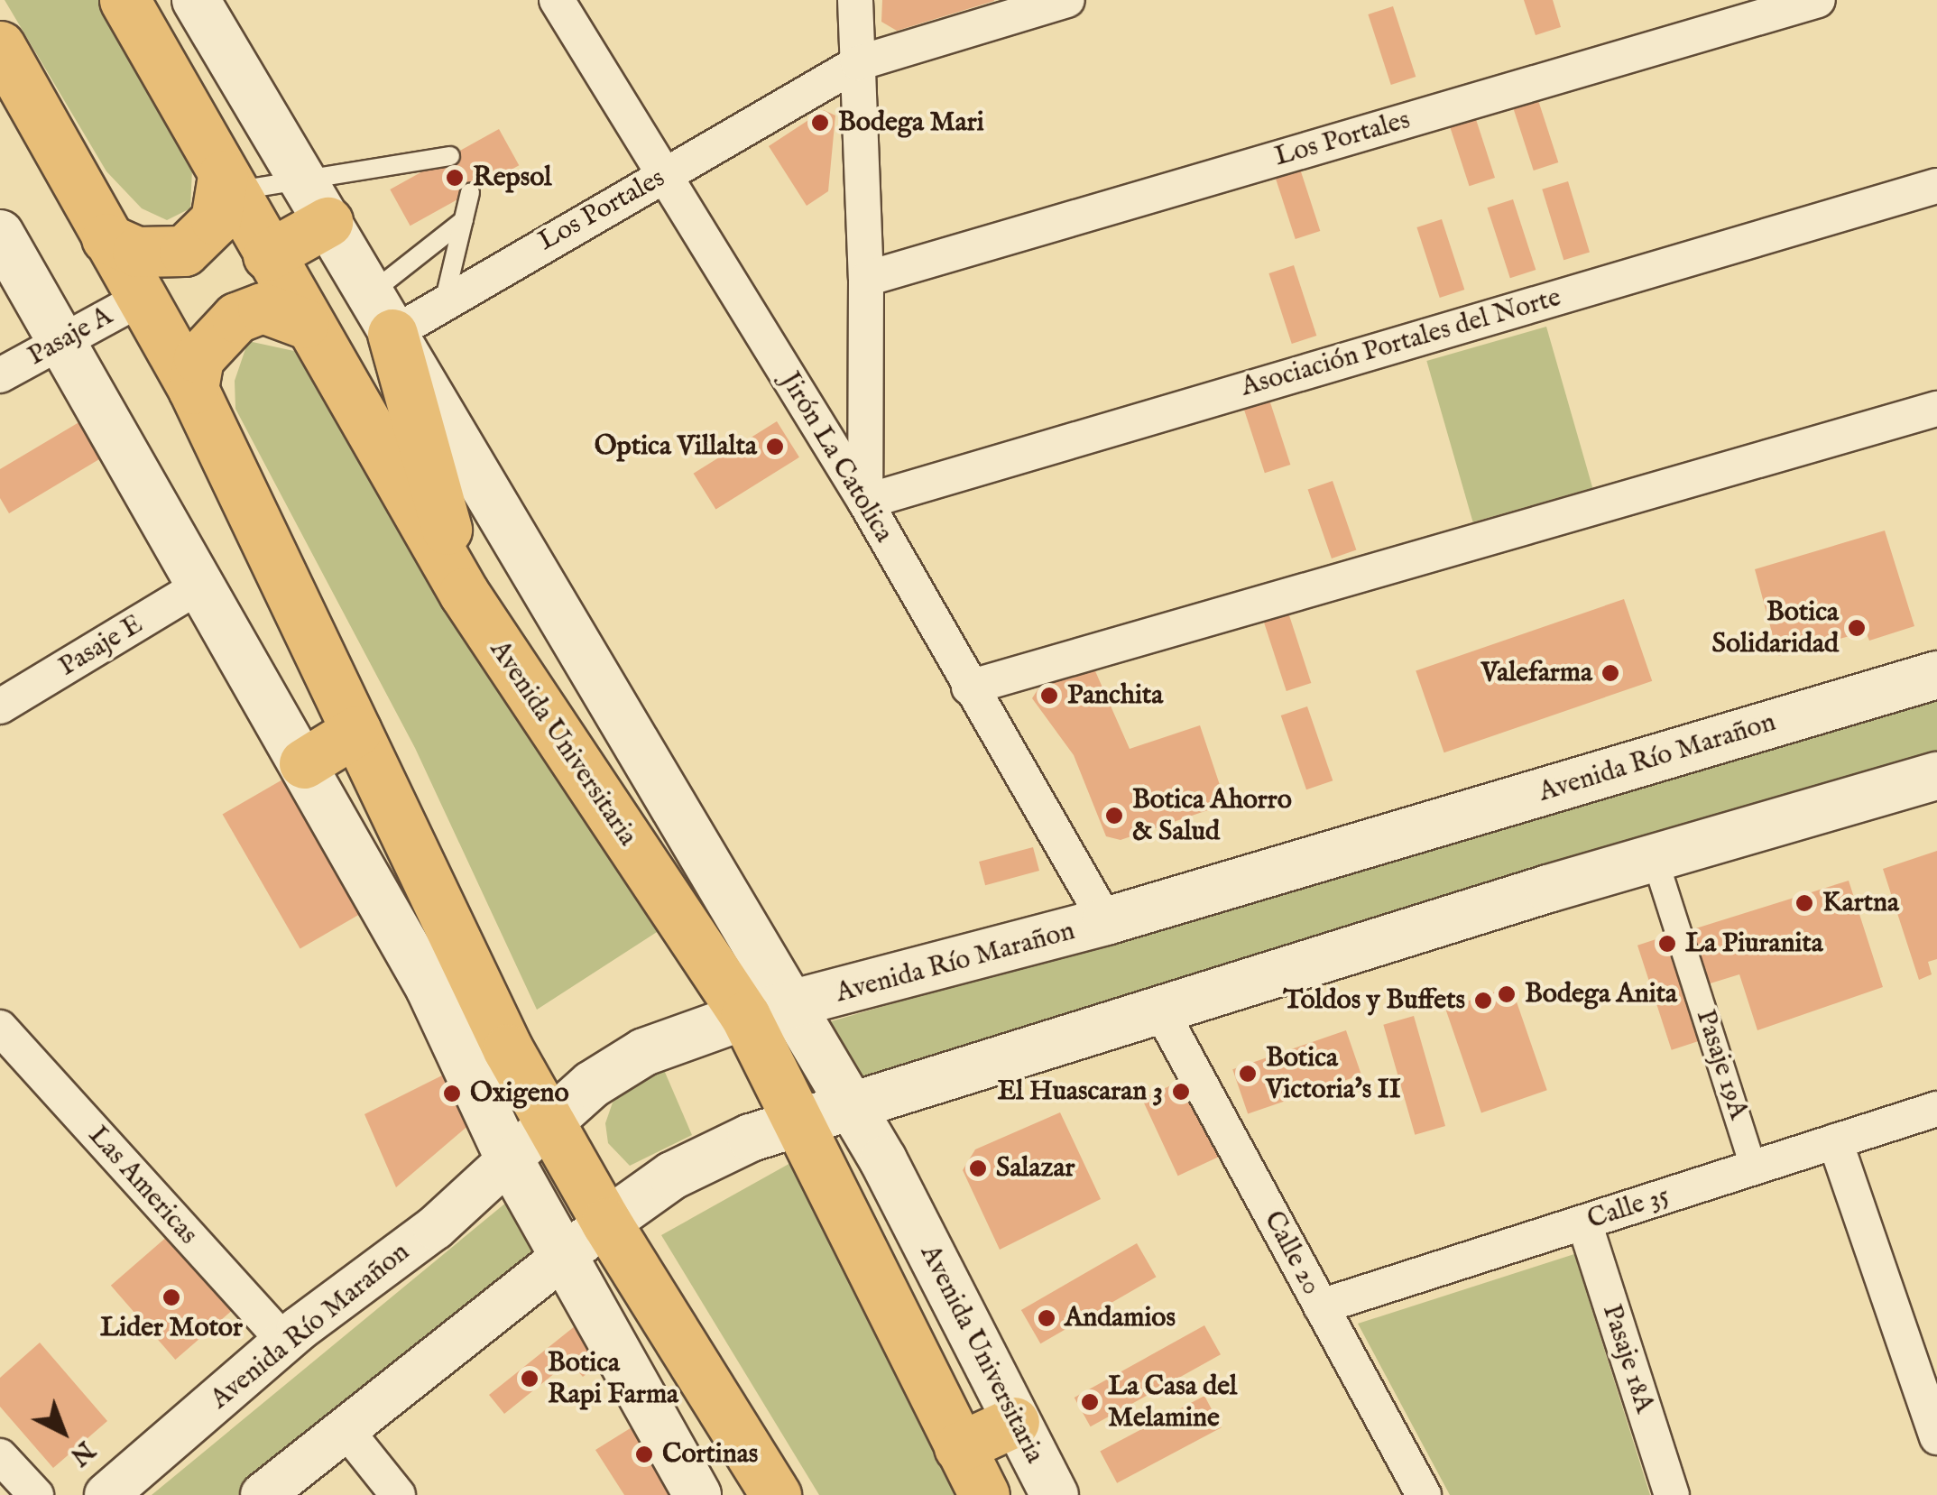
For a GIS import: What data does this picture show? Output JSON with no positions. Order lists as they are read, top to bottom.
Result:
{
  "streets": {
    "main road": ["Avenida Universitaria", "Avenida Río Marañon"],
    "street": [
      "Los Portales",
      "Pasaje A",
      "Asociación Portales del Norte",
      "Jirón La Catolica",
      "Pasaje E",
      "Pasaje 19A",
      "Las Americas",
      "Calle 35",
      "Calle 20",
      "Pasaje 18A"
    ]
  },
  "crossings": [
    ["Los Portales", "Jirón La Catolica"],
    ["Los Portales", "Avenida Universitaria"],
    ["Asociación Portales del Norte", "Jirón La Catolica"],
    ["Jirón La Catolica", "Avenida Río Marañon"],
    ["Avenida Universitaria", "Avenida Río Marañon"],
    ["Avenida Río Marañon", "Las Americas"],
    ["Pasaje 19A", "Calle 35"],
    ["Calle 35", "Calle 20"],
    ["Calle 35", "Pasaje 18A"]
  ],
  "places": [
    "Bodega Mari",
    "Repsol",
    "Optica Villalta",
    "Botica Solidaridad",
    "Valefarma",
    "Panchita",
    "Botica Ahorro & Salud",
    "Kartna",
    "La Piuranita",
    "Bodega Anita",
    "Toldos y Buffets",
    "Botica Victoria's II",
    "El Huascaran 3",
    "Oxigeno",
    "Salazar",
    "Lider Motor",
    "Andamios",
    "Botica Rapi Farma",
    "La Casa del Melamine",
    "Cortinas"
  ],
  "north": "bottom right"
}
